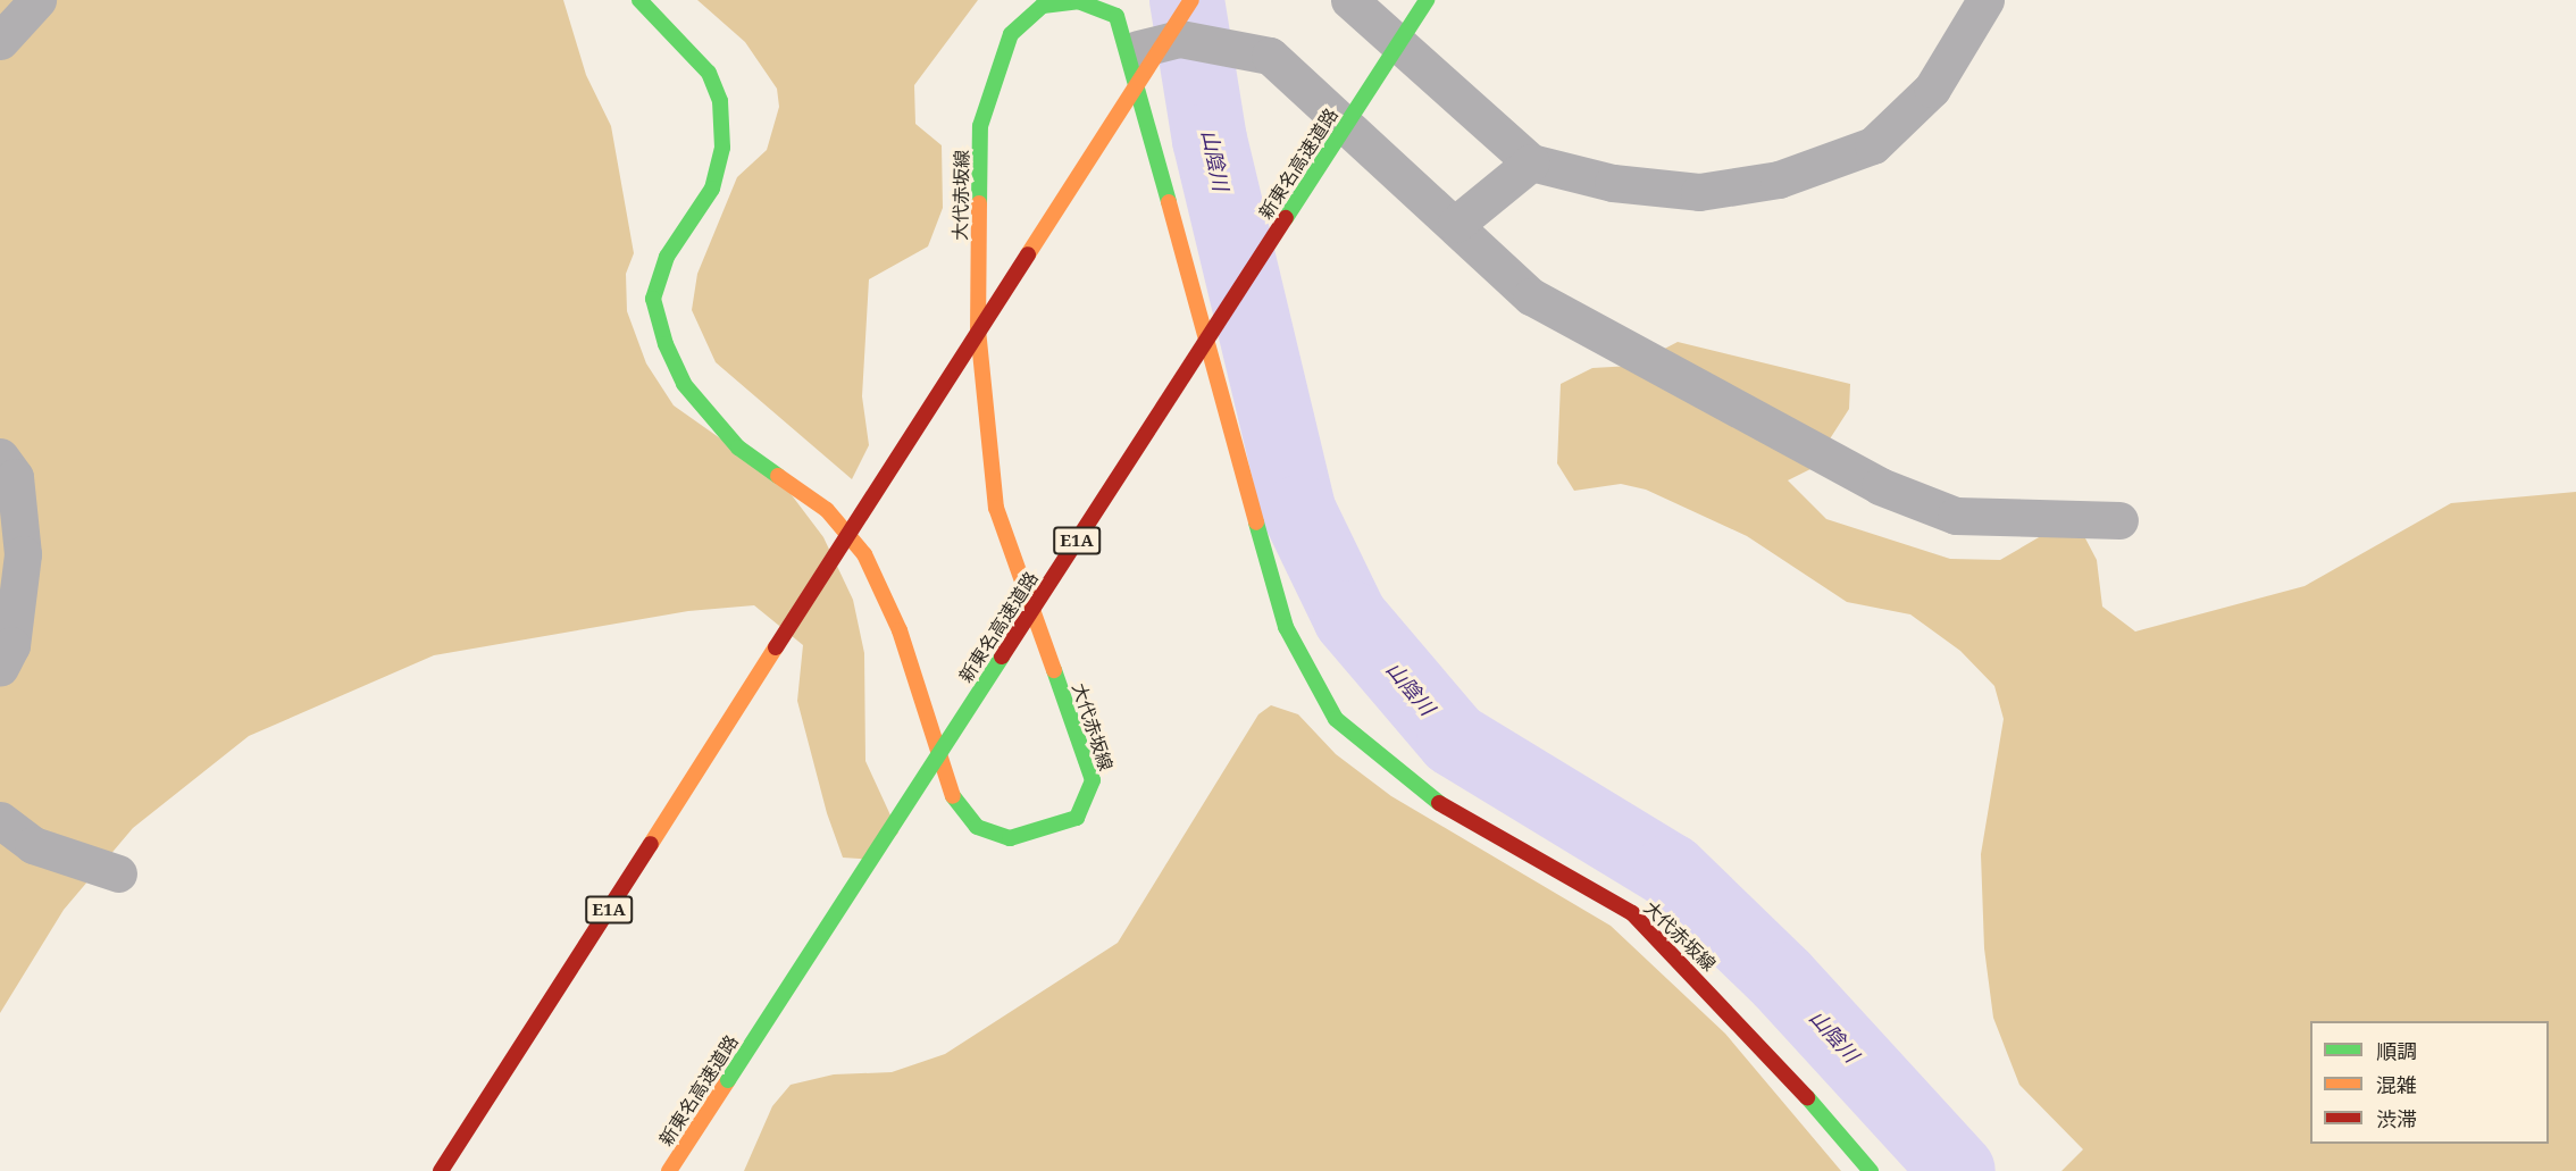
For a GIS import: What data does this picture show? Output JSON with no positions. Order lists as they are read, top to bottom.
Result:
{
  "streets": {
    "main road": ["新東名高速道路", "大代赤坂線", "E1A"]
  },
  "water": ["山陰川"],
  "legend": ["順調", "混雑", "渋滞"]
}
